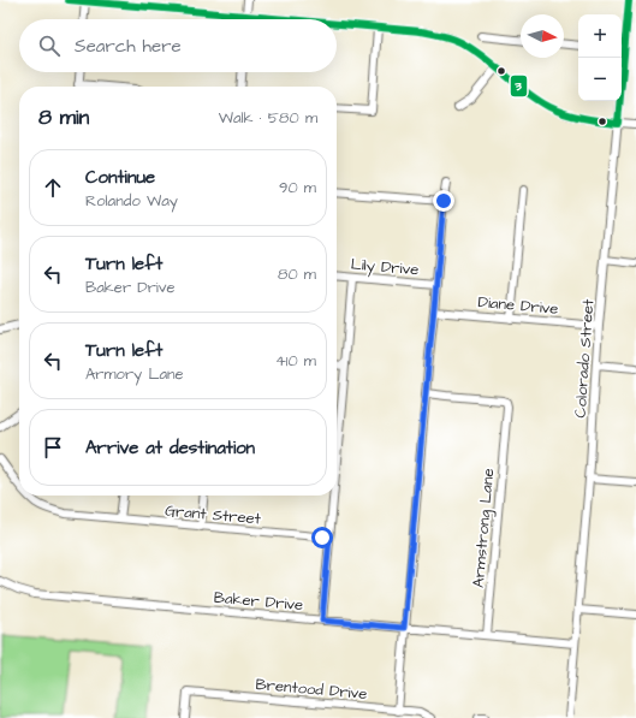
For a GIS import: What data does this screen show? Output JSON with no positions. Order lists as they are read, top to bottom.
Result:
{
  "streets": {
    "street": [
      "Lily Drive",
      "Diane Drive",
      "Colorado Street",
      "Grant Street",
      "Armstrong Lane",
      "Baker Drive",
      "Brentood Drive"
    ]
  },
  "crossings": [
    ["Diane Drive", "Colorado Street"],
    ["Colorado Street", "Baker Drive"],
    ["Armstrong Lane", "Baker Drive"]
  ],
  "lines": ["transit line 3"],
  "north": "right",
  "page": {
    "map_buttons": ["+", "−"],
    "search": "Search here",
    "heading": ["8 min", "Walk · 580 m"],
    "list": [
      ["Continue", "Rolando Way", "90 m"],
      ["Turn left", "Baker Drive", "80 m"],
      ["Turn left", "Armory Lane", "410 m"],
      "Arrive at destination"
    ]
  }
}
